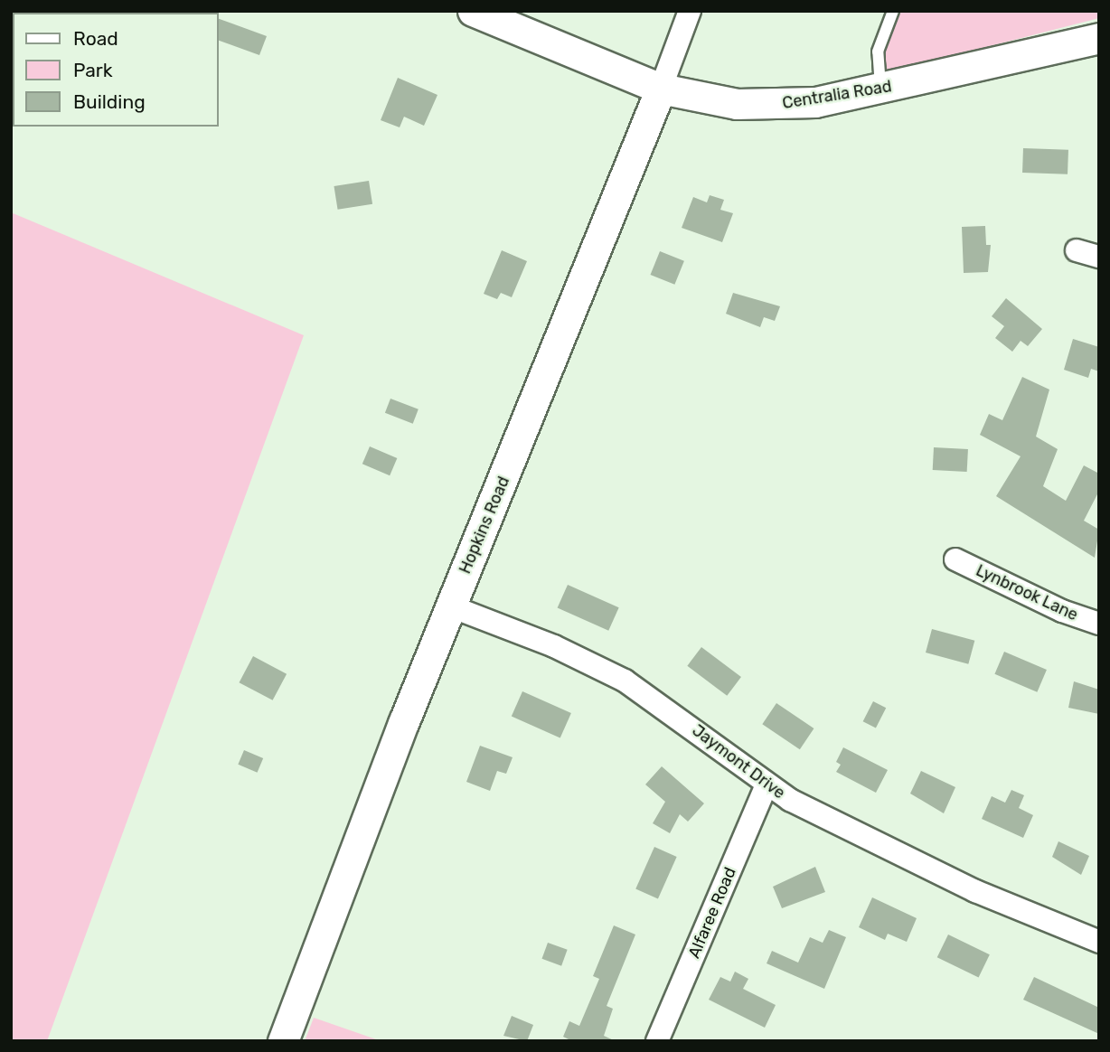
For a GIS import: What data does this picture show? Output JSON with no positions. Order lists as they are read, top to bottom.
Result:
{
  "streets": {
    "main road": ["Centralia Road", "Hopkins Road"],
    "street": ["Lynbrook Lane", "Jaymont Drive", "Alfaree Road"]
  },
  "crossings": [
    ["Centralia Road", "Hopkins Road"],
    ["Hopkins Road", "Jaymont Drive"],
    ["Jaymont Drive", "Alfaree Road"]
  ],
  "legend": ["Road", "Park", "Building"]
}
